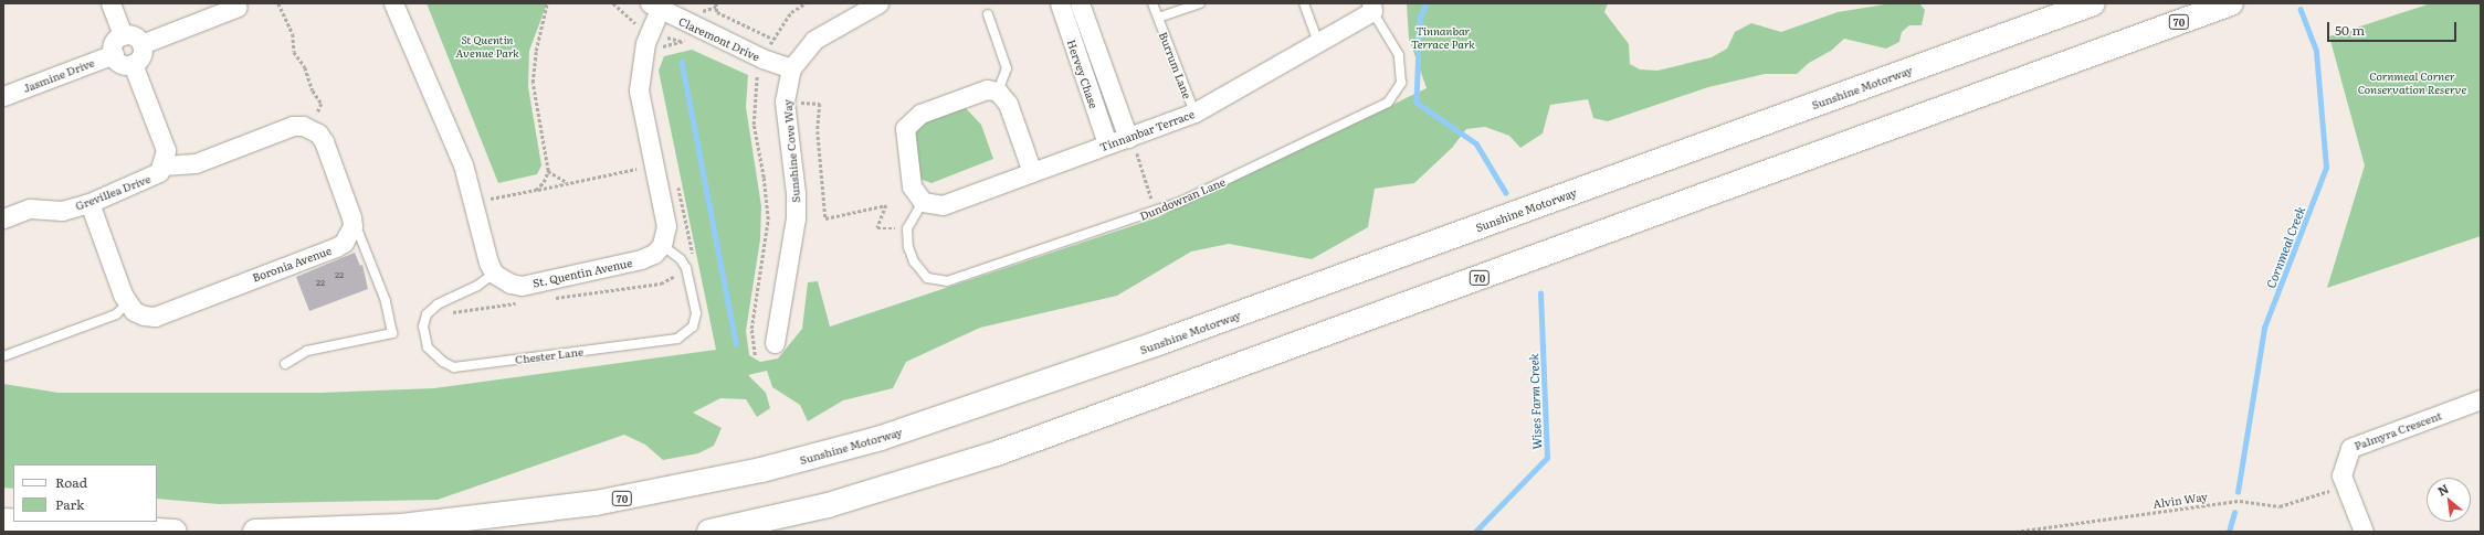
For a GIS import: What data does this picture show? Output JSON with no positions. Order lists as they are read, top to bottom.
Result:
{
  "streets": {
    "highway": ["70", "Sunshine Motorway"],
    "street": [
      "Claremont Drive",
      "Hervey Chase",
      "Jasmine Drive",
      "Tinnanbar Terrace",
      "Sunshine Cove Way",
      "Grevillea Drive",
      "Boronia Avenue",
      "St. Quentin Avenue",
      "Palmyra Crescent"
    ],
    "lane": ["Burrum Lane", "Dundowran Lane", "Chester Lane"],
    "path": ["Alvin Way"]
  },
  "crossings": [
    ["Claremont Drive", "Sunshine Cove Way"],
    ["Burrum Lane", "Tinnanbar Terrace"],
    ["Hervey Chase", "Tinnanbar Terrace"],
    ["Tinnanbar Terrace", "Dundowran Lane"],
    ["St. Quentin Avenue", "Chester Lane"],
    ["Palmyra Crescent", "Alvin Way"]
  ],
  "water": ["Cornmeal Creek", "Wises Farm Creek"],
  "parks": ["Tinnanbar Terrace Park", "St Quentin Avenue Park", "Cornmeal Corner Conservation Reserve"],
  "house_numbers": ["22", "22"],
  "legend": ["Road", "Park"],
  "scale_bar": "50 m",
  "north": "top left"
}
